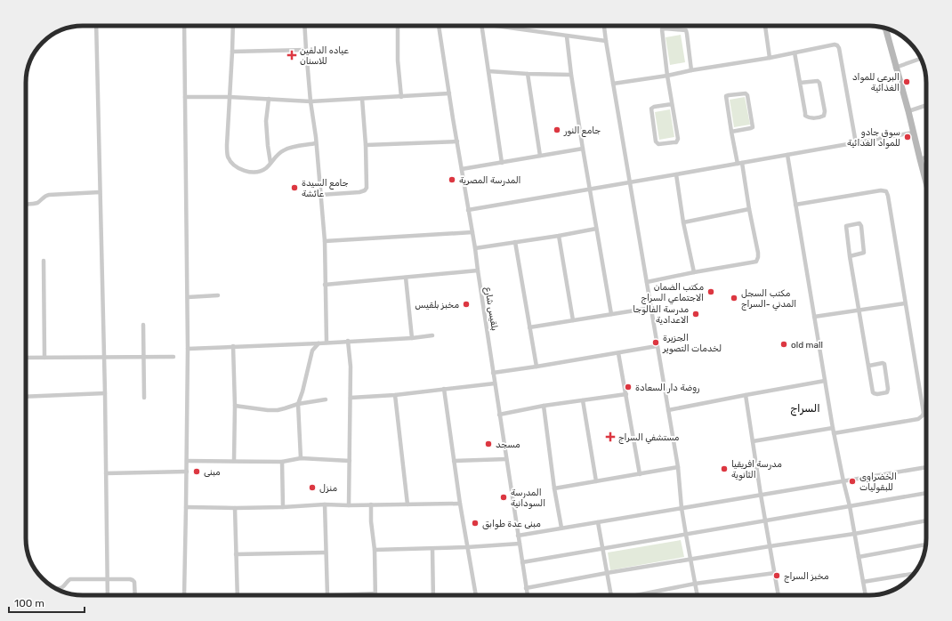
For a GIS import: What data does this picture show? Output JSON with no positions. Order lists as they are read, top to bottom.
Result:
{
  "streets": {
    "street": ["بلقيس شارع"]
  },
  "districts": ["السراج"],
  "places": {
    "health": ["عياده الدلفين للاسنان", "مستشفي السراج"],
    "other": [
      "البرعي للمواد الغذائية",
      "جامع النور",
      "سوق جادو للمواد الغدائية",
      "المدرسة المصرية",
      "جامع السيدة عائشة",
      "مكتب الضمان الاجتماعي السراج",
      "مكتب السجل المدني -السراج",
      "مخبز بلقيس",
      "مدرسة الفالوجا الاعدادية",
      "الجزيرة لخدمات التصوير",
      "old mall",
      "روضة دار السعادة",
      "مسجد",
      "مدرسة افريقيا الثانوية",
      "مبنى",
      "الخضراوى للبقوليات",
      "منزل",
      "المدرسة السودانية",
      "مبنى عدة طوابق",
      "مخبز السراج"
    ]
  },
  "scale_bar": "100 m"
}
